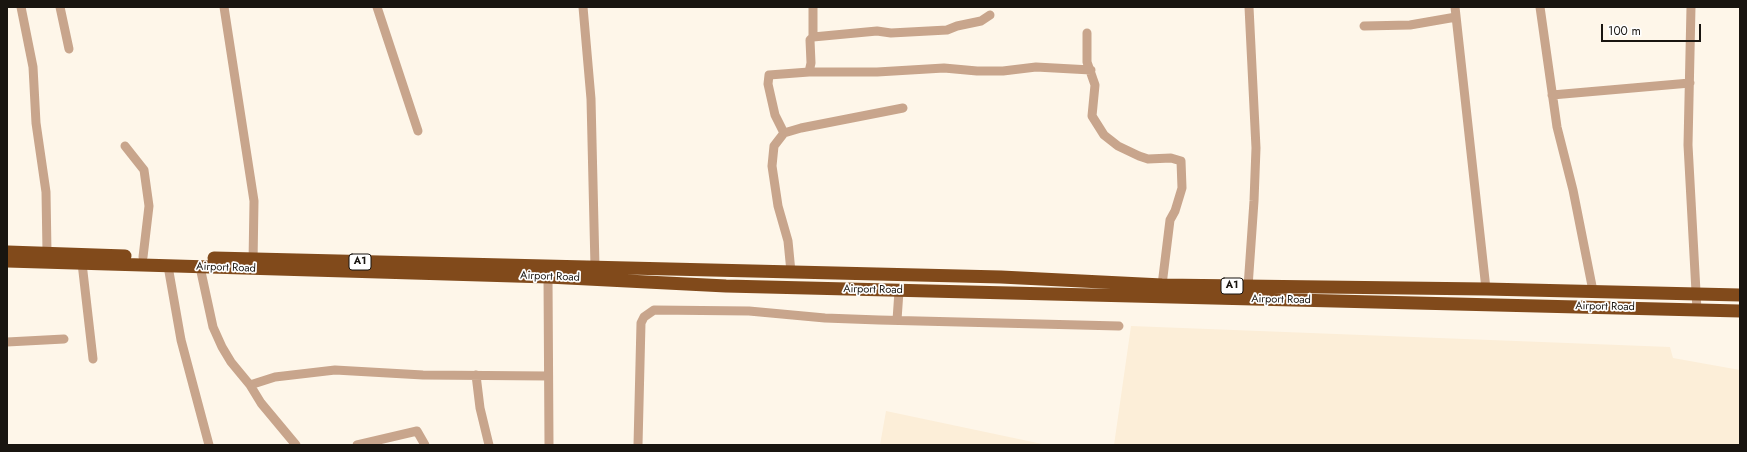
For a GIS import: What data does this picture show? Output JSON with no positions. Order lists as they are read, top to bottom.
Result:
{
  "streets": {
    "highway": ["A1", "Airport Road"]
  },
  "scale_bar": "100 m"
}
